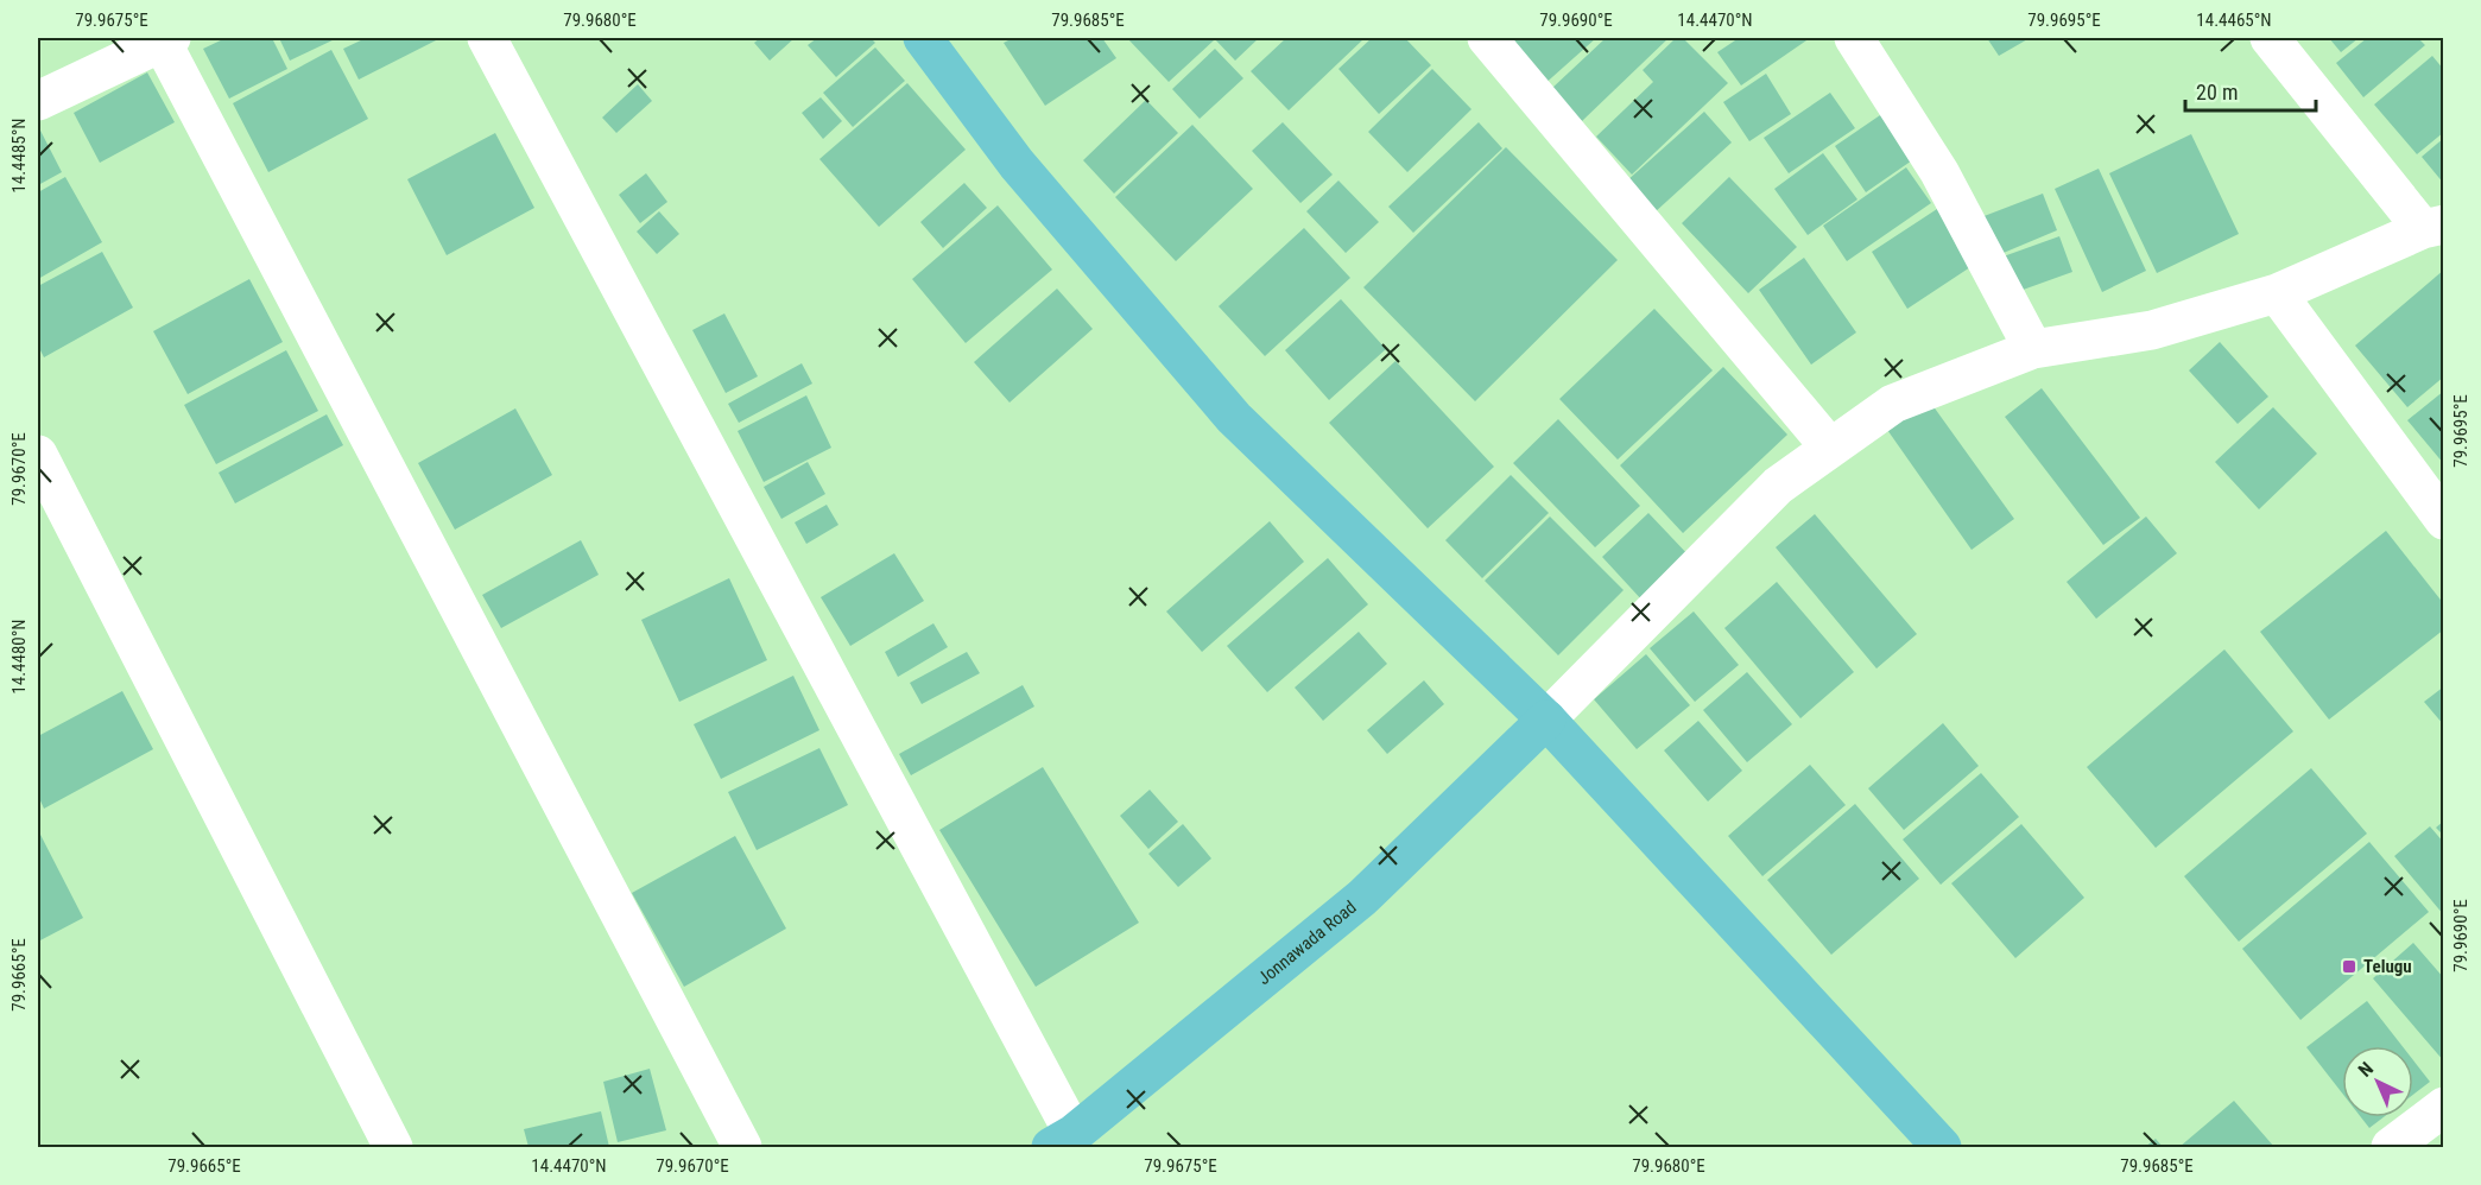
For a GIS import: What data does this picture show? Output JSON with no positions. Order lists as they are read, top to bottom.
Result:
{
  "streets": {
    "main road": ["Jonnawada Road"]
  },
  "places": {
    "transit": ["Telugu"]
  },
  "scale_bar": "20 m",
  "north": "top left",
  "coordinates": [
    "79.9675°E",
    "79.9680°E",
    "79.9685°E",
    "79.9690°E",
    "14.4470°N",
    "79.9695°E",
    "14.4465°N",
    "14.4485°N",
    "79.9670°E",
    "14.4480°N",
    "79.9665°E"
  ]
}
